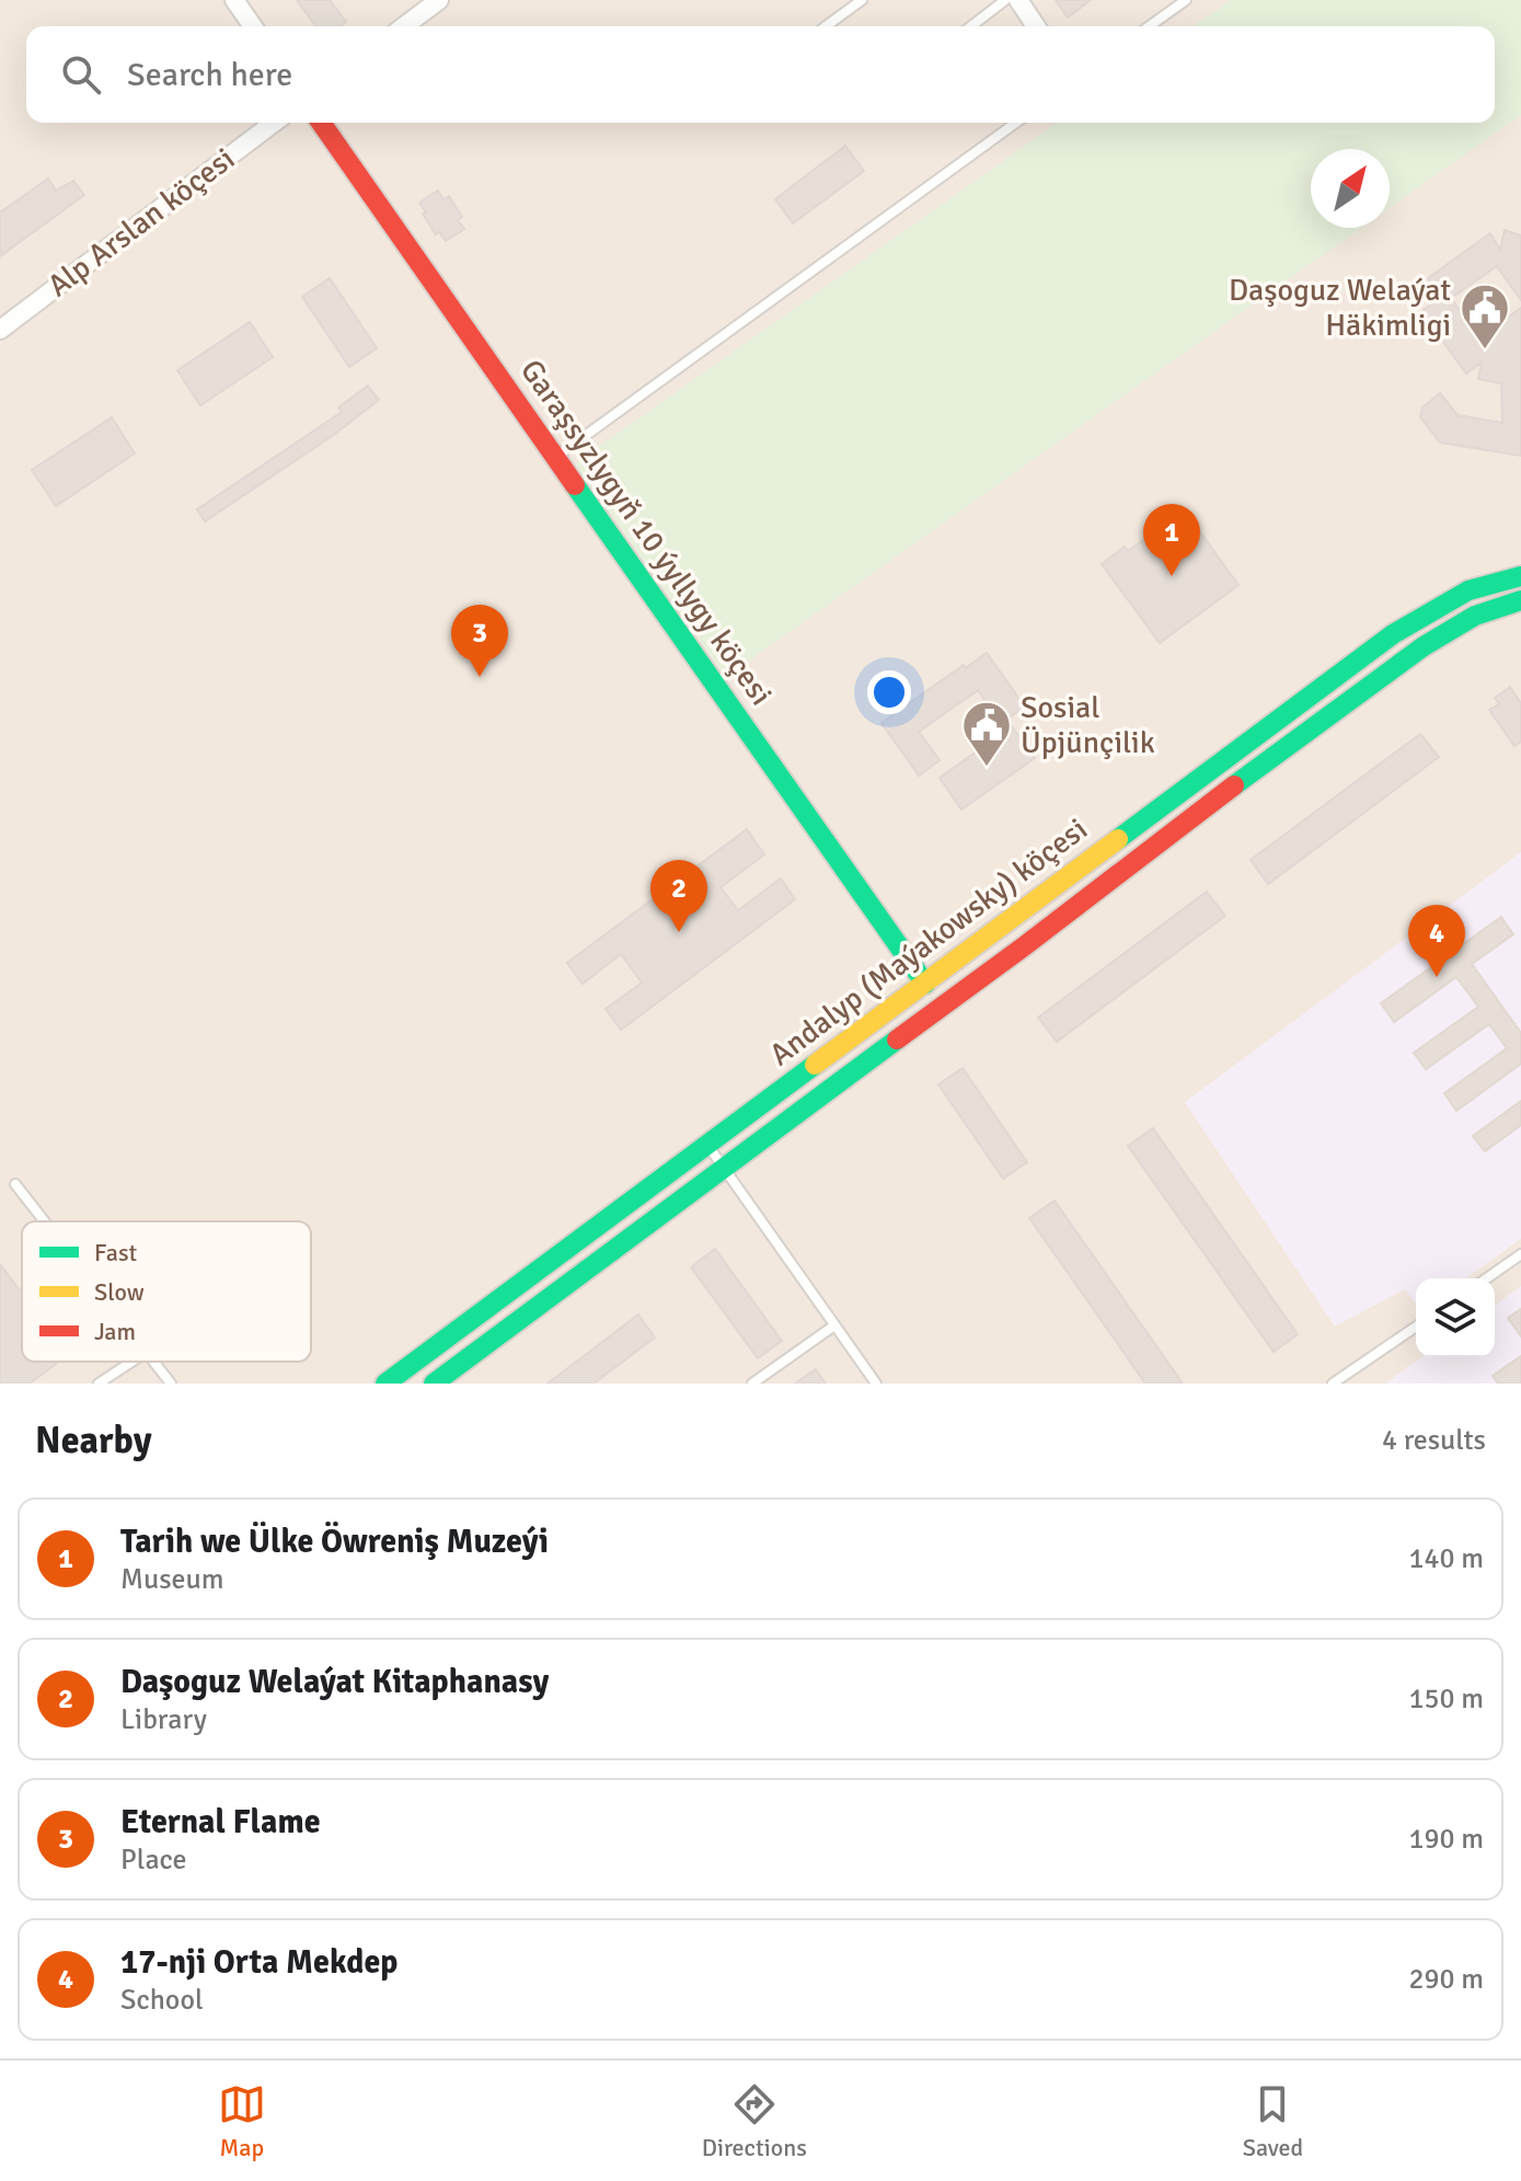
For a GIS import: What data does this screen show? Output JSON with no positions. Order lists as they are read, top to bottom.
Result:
{
  "streets": {
    "main road": ["Garaşsyzlygyň 10 ýyllygy köçesi", "Andalyp (Maýakowsky) köçesi"],
    "street": ["Alp Arslan köçesi"]
  },
  "crossings": [
    ["Garaşsyzlygyň 10 ýyllygy köçesi", "Andalyp (Maýakowsky) köçesi"]
  ],
  "places": {
    "public building": ["Daşoguz Welaýat Häkimligi", "Sosial Üpjünçilik"]
  },
  "legend": ["Fast", "Slow", "Jam"],
  "north": "top right",
  "page": {
    "search": "Search here",
    "pins": [
      "1",
      "3",
      "2",
      "4"
    ],
    "heading": ["Nearby", "4 results"],
    "list": [
      {
        "mark": "1",
        "name": "Tarih we Ülke Öwreniş Muzeýi",
        "note": "Museum",
        "value": "140 m"
      },
      {
        "mark": "2",
        "name": "Daşoguz Welaýat Kitaphanasy",
        "note": "Library",
        "value": "150 m"
      },
      {
        "mark": "3",
        "name": "Eternal Flame",
        "note": "Place",
        "value": "190 m"
      },
      {
        "mark": "4",
        "name": "17-nji Orta Mekdep",
        "note": "School",
        "value": "290 m"
      }
    ],
    "nav": ["Map", "Directions", "Saved"]
  }
}
